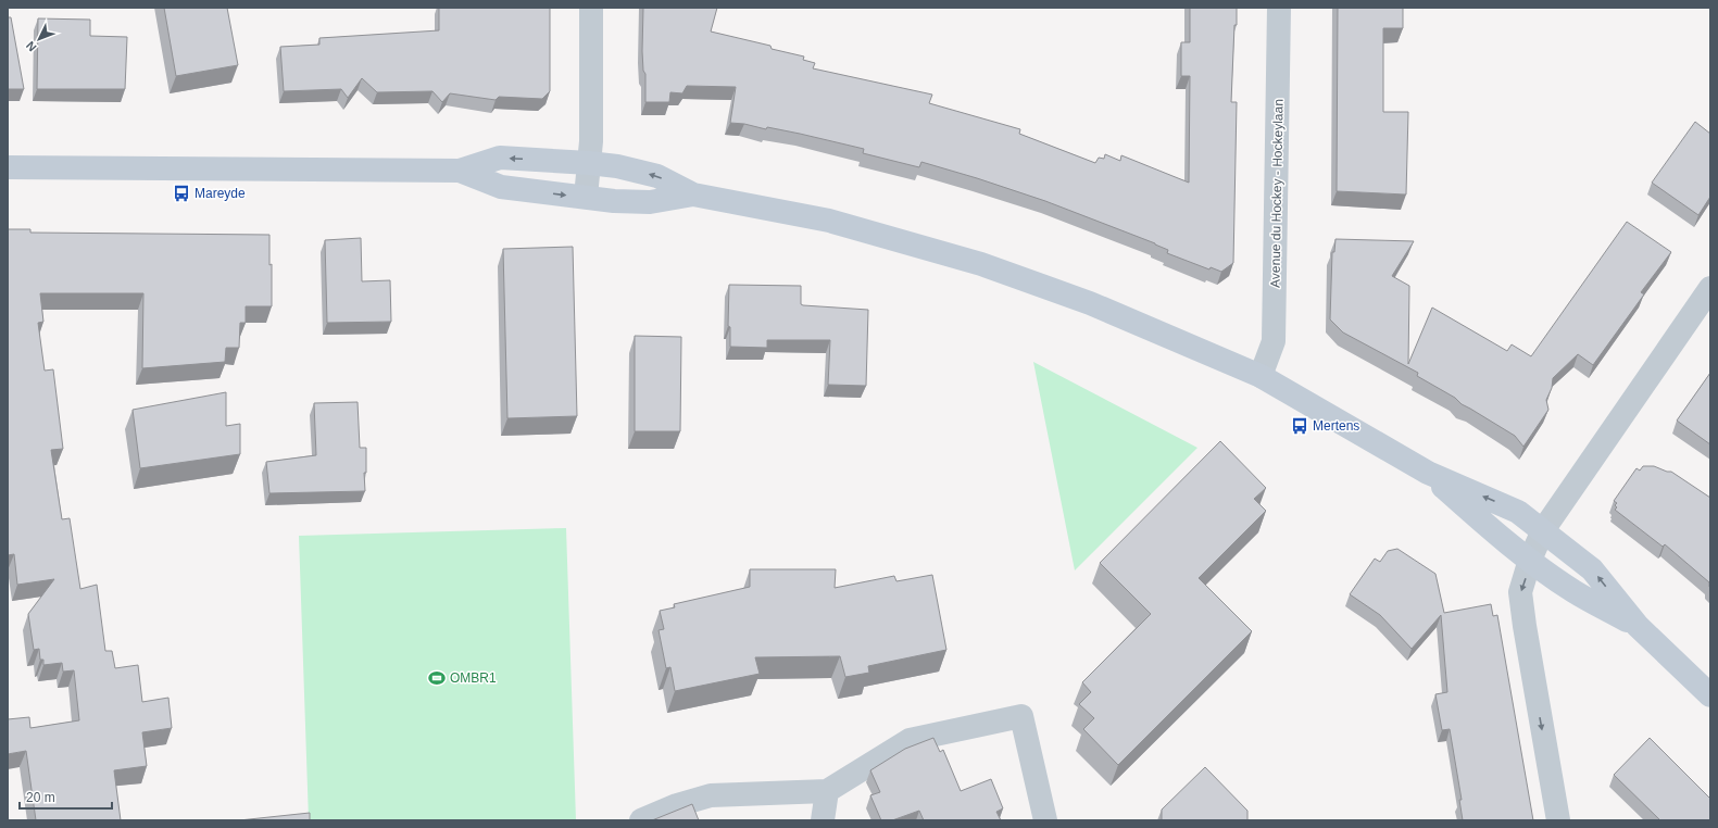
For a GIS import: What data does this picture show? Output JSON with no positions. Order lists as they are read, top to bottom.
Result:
{
  "streets": {
    "street": ["Avenue du Hockey - Hockeylaan"]
  },
  "places": {
    "bus stop": ["Mareyde", "Mertens"],
    "sports": ["OMBR1"]
  },
  "scale_bar": "20 m",
  "north": "bottom left"
}
